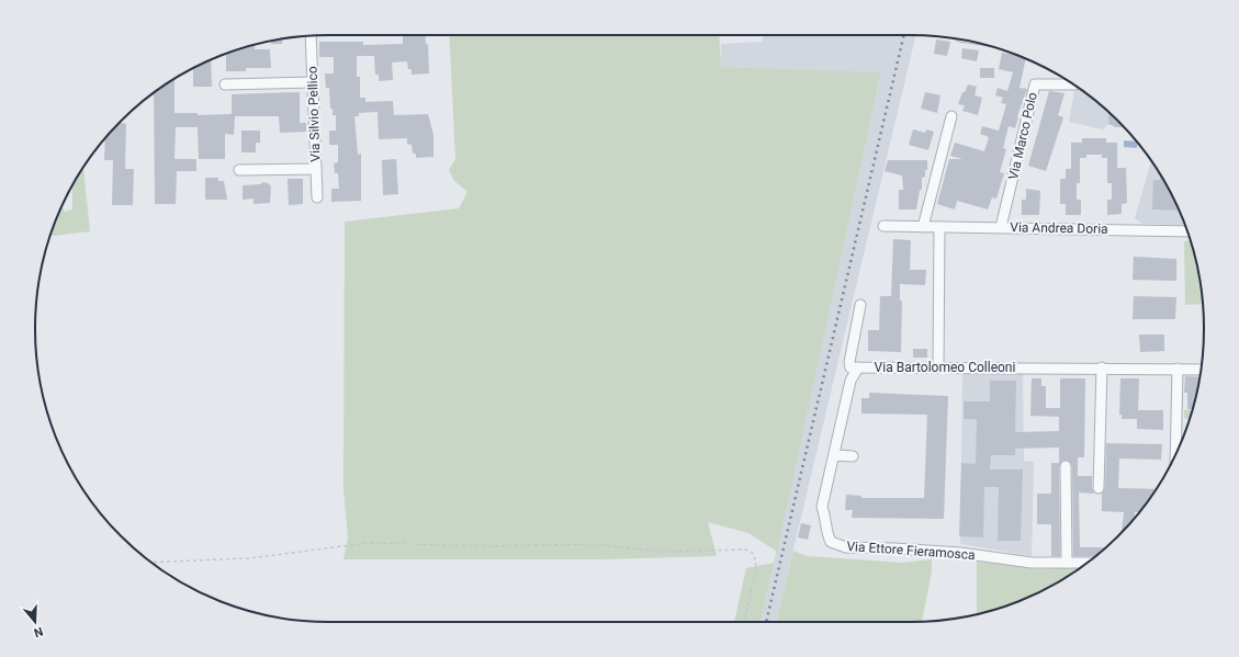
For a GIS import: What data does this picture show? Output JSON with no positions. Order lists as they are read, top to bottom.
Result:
{
  "streets": {
    "street": [
      "Via Silvio Pellico",
      "Via Marco Polo",
      "Via Andrea Doria",
      "Via Bartolomeo Colleoni",
      "Via Ettore Fieramosca"
    ]
  },
  "crossings": [
    ["Via Marco Polo", "Via Andrea Doria"],
    ["Via Bartolomeo Colleoni", "Via Ettore Fieramosca"]
  ],
  "north": "bottom"
}
